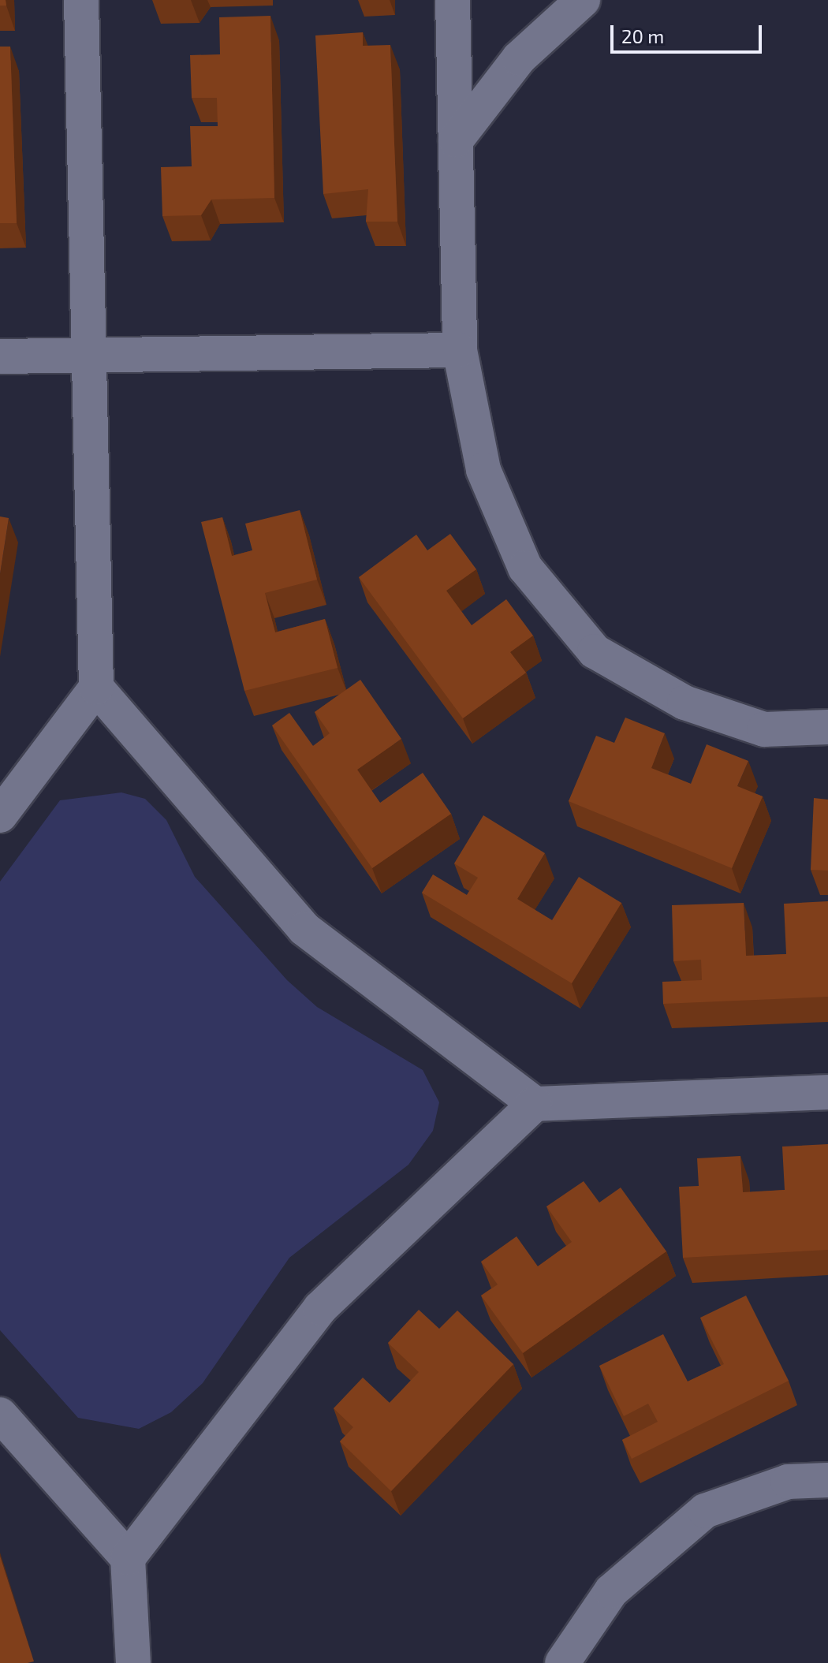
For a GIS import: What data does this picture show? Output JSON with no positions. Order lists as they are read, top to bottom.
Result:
{
  "scale_bar": "20 m"
}
